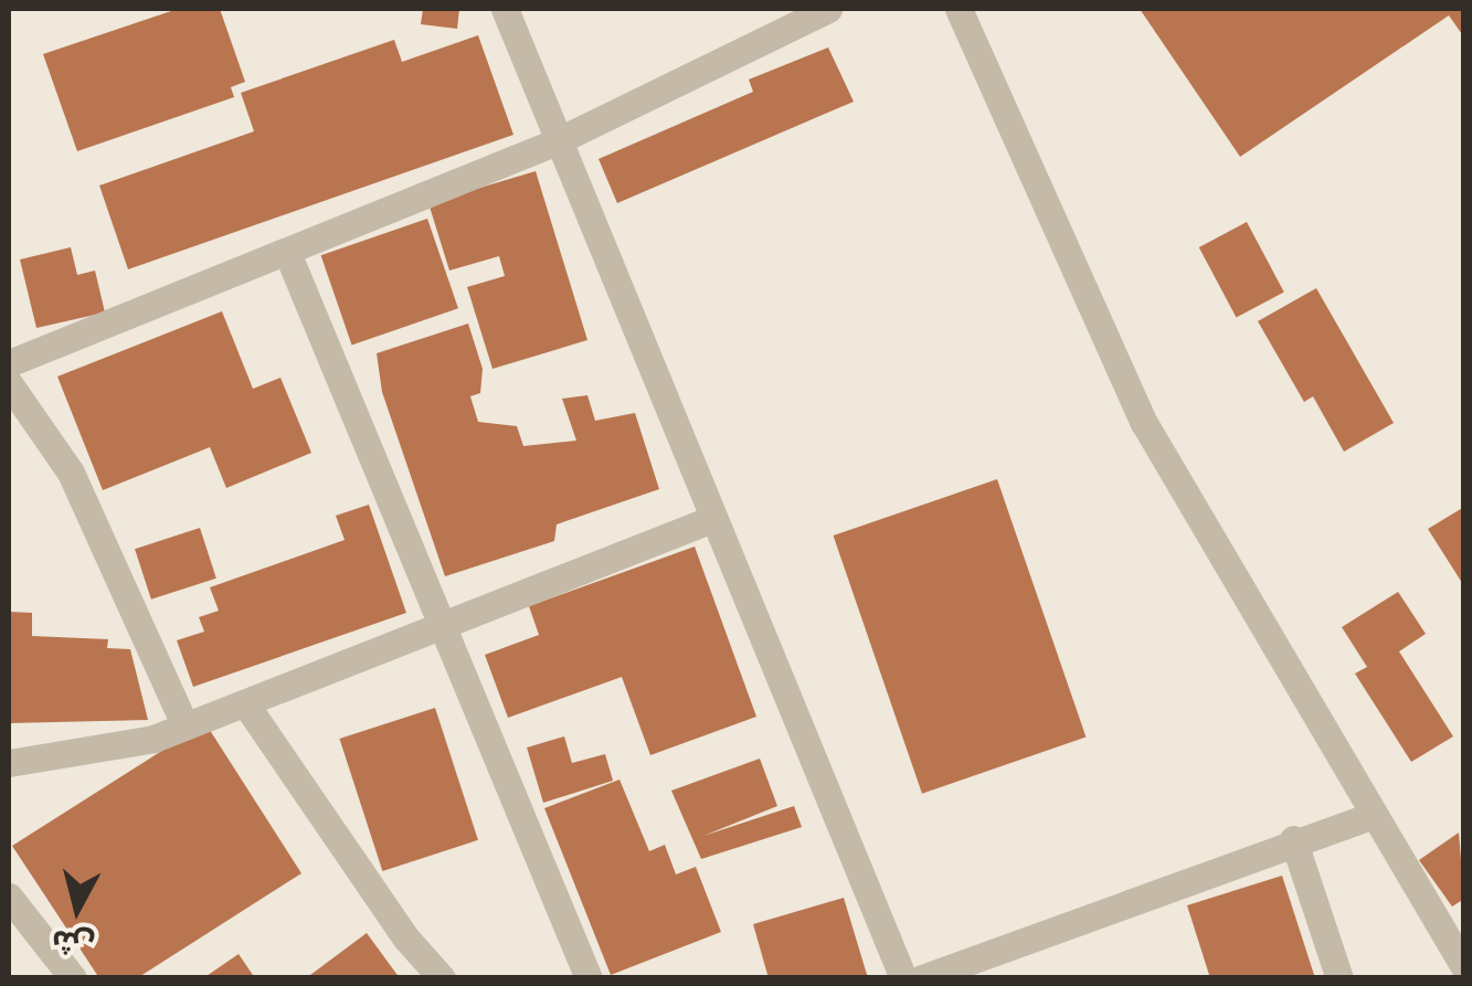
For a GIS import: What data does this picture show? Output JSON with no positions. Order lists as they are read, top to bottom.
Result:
{
  "north": "bottom"
}
